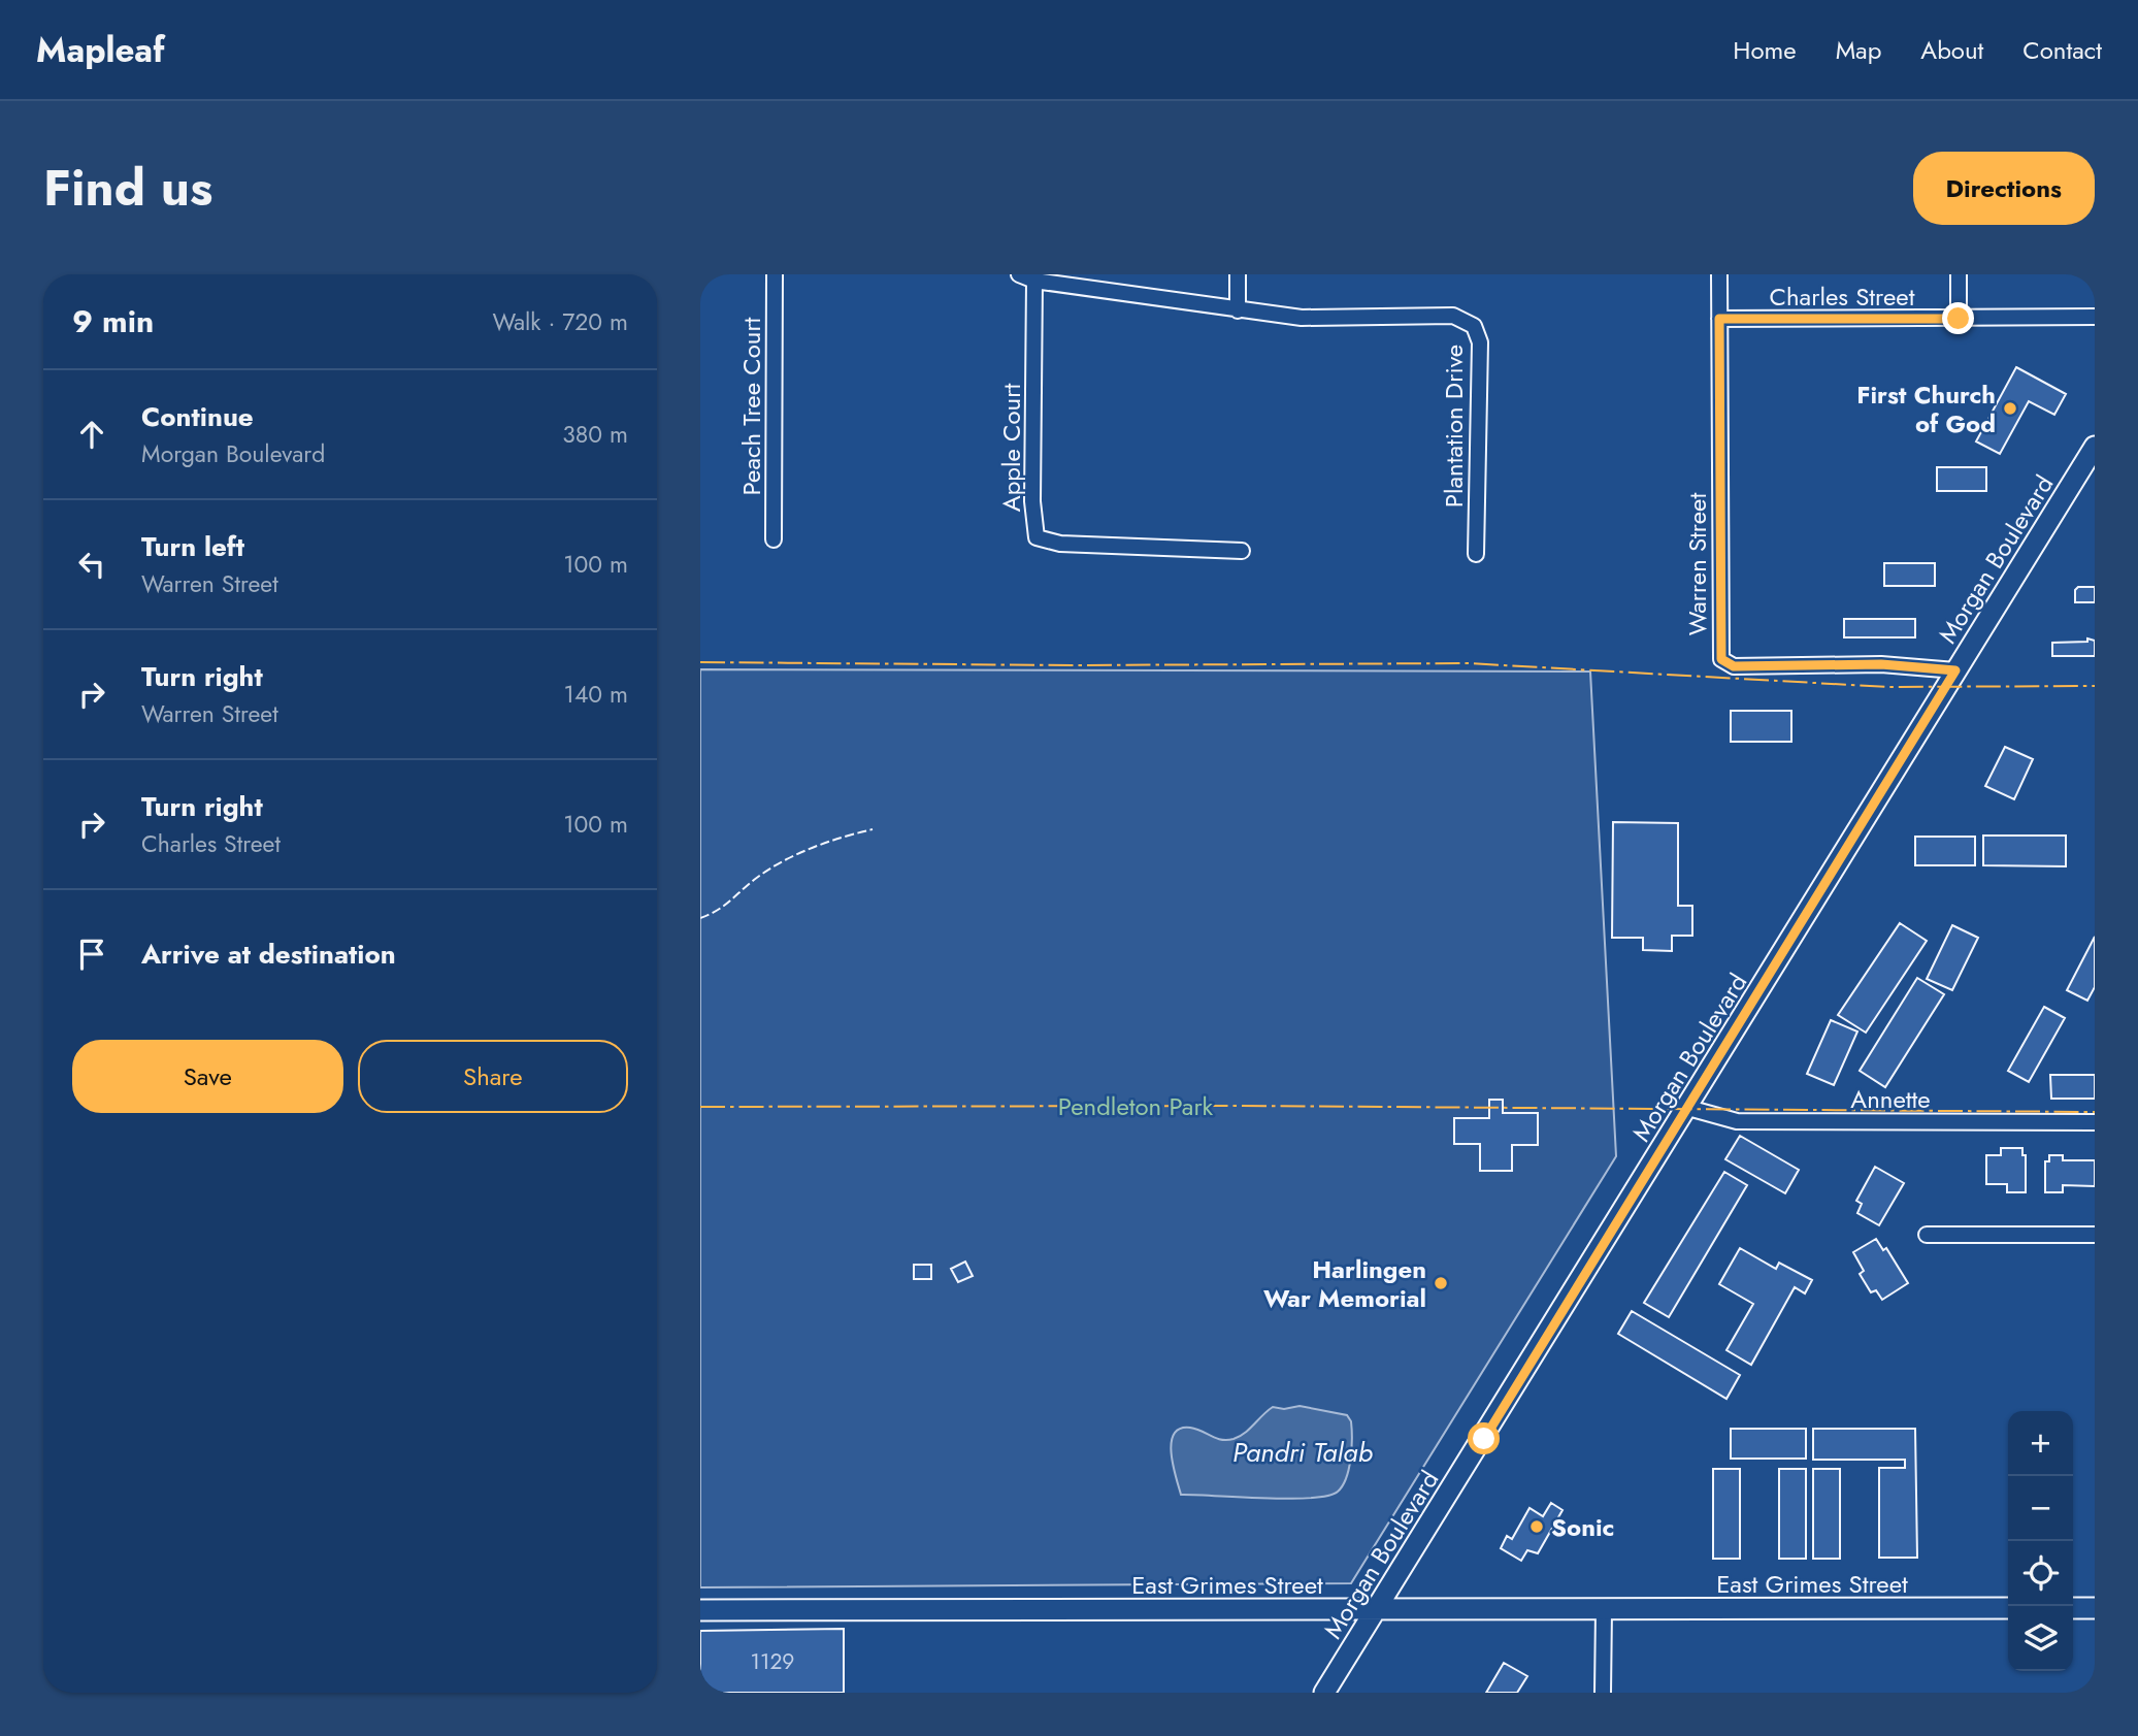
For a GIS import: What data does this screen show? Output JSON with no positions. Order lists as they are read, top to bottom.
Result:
{
  "streets": {
    "main road": ["Morgan Boulevard", "East Grimes Street"],
    "street": [
      "Charles Street",
      "Peach Tree Court",
      "Plantation Drive",
      "Apple Court",
      "Warren Street",
      "Annette"
    ]
  },
  "crossings": [
    ["Charles Street", "Warren Street"],
    ["Plantation Drive", "Apple Court"],
    ["Morgan Boulevard", "Warren Street"],
    ["Morgan Boulevard", "Annette"],
    ["Morgan Boulevard", "East Grimes Street"]
  ],
  "water": ["Pandri Talab"],
  "parks": ["Pendleton Park"],
  "places": ["First Church of God", "Harlingen War Memorial", "Sonic"],
  "house_numbers": ["1129"],
  "page": {
    "header": "Mapleaf",
    "nav": [
      "Home",
      "Map",
      "About",
      "Contact"
    ],
    "title": "Find us",
    "buttons": [
      "Directions",
      ["Save", "Share"]
    ],
    "heading": ["9 min", "Walk · 720 m"],
    "list": [
      ["Continue", "Morgan Boulevard", "380 m"],
      ["Turn left", "Warren Street", "100 m"],
      ["Turn right", "Warren Street", "140 m"],
      ["Turn right", "Charles Street", "100 m"],
      "Arrive at destination"
    ],
    "map_buttons": ["+", "−"]
  }
}
